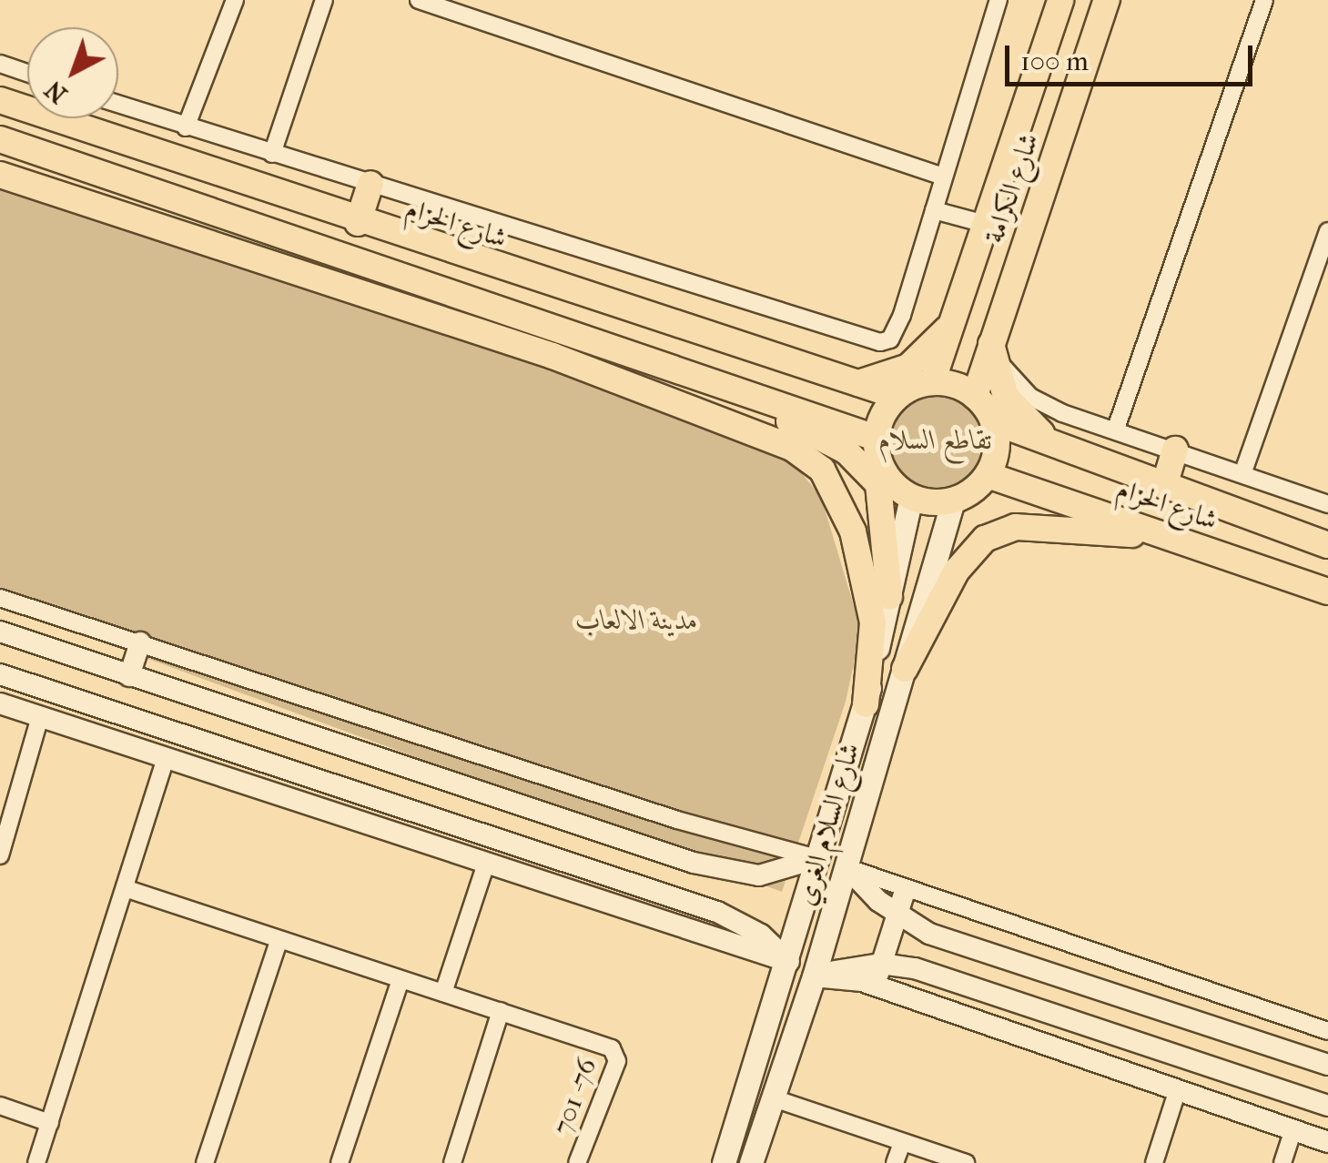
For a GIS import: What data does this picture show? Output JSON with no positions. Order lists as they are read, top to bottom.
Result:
{
  "streets": {
    "main road": ["شارع الكرامة", "شارع الحزام", "شارع السلام الغري"],
    "street": ["701 -76"]
  },
  "crossings": [
    ["شارع الكرامة", "شارع الحزام"],
    ["شارع الكرامة", "شارع السلام الغري"],
    ["شارع الحزام", "شارع السلام الغري"]
  ],
  "parks": ["تقاطع السلام", "مدينة الالعاب"],
  "scale_bar": "100 m",
  "north": "bottom left"
}
